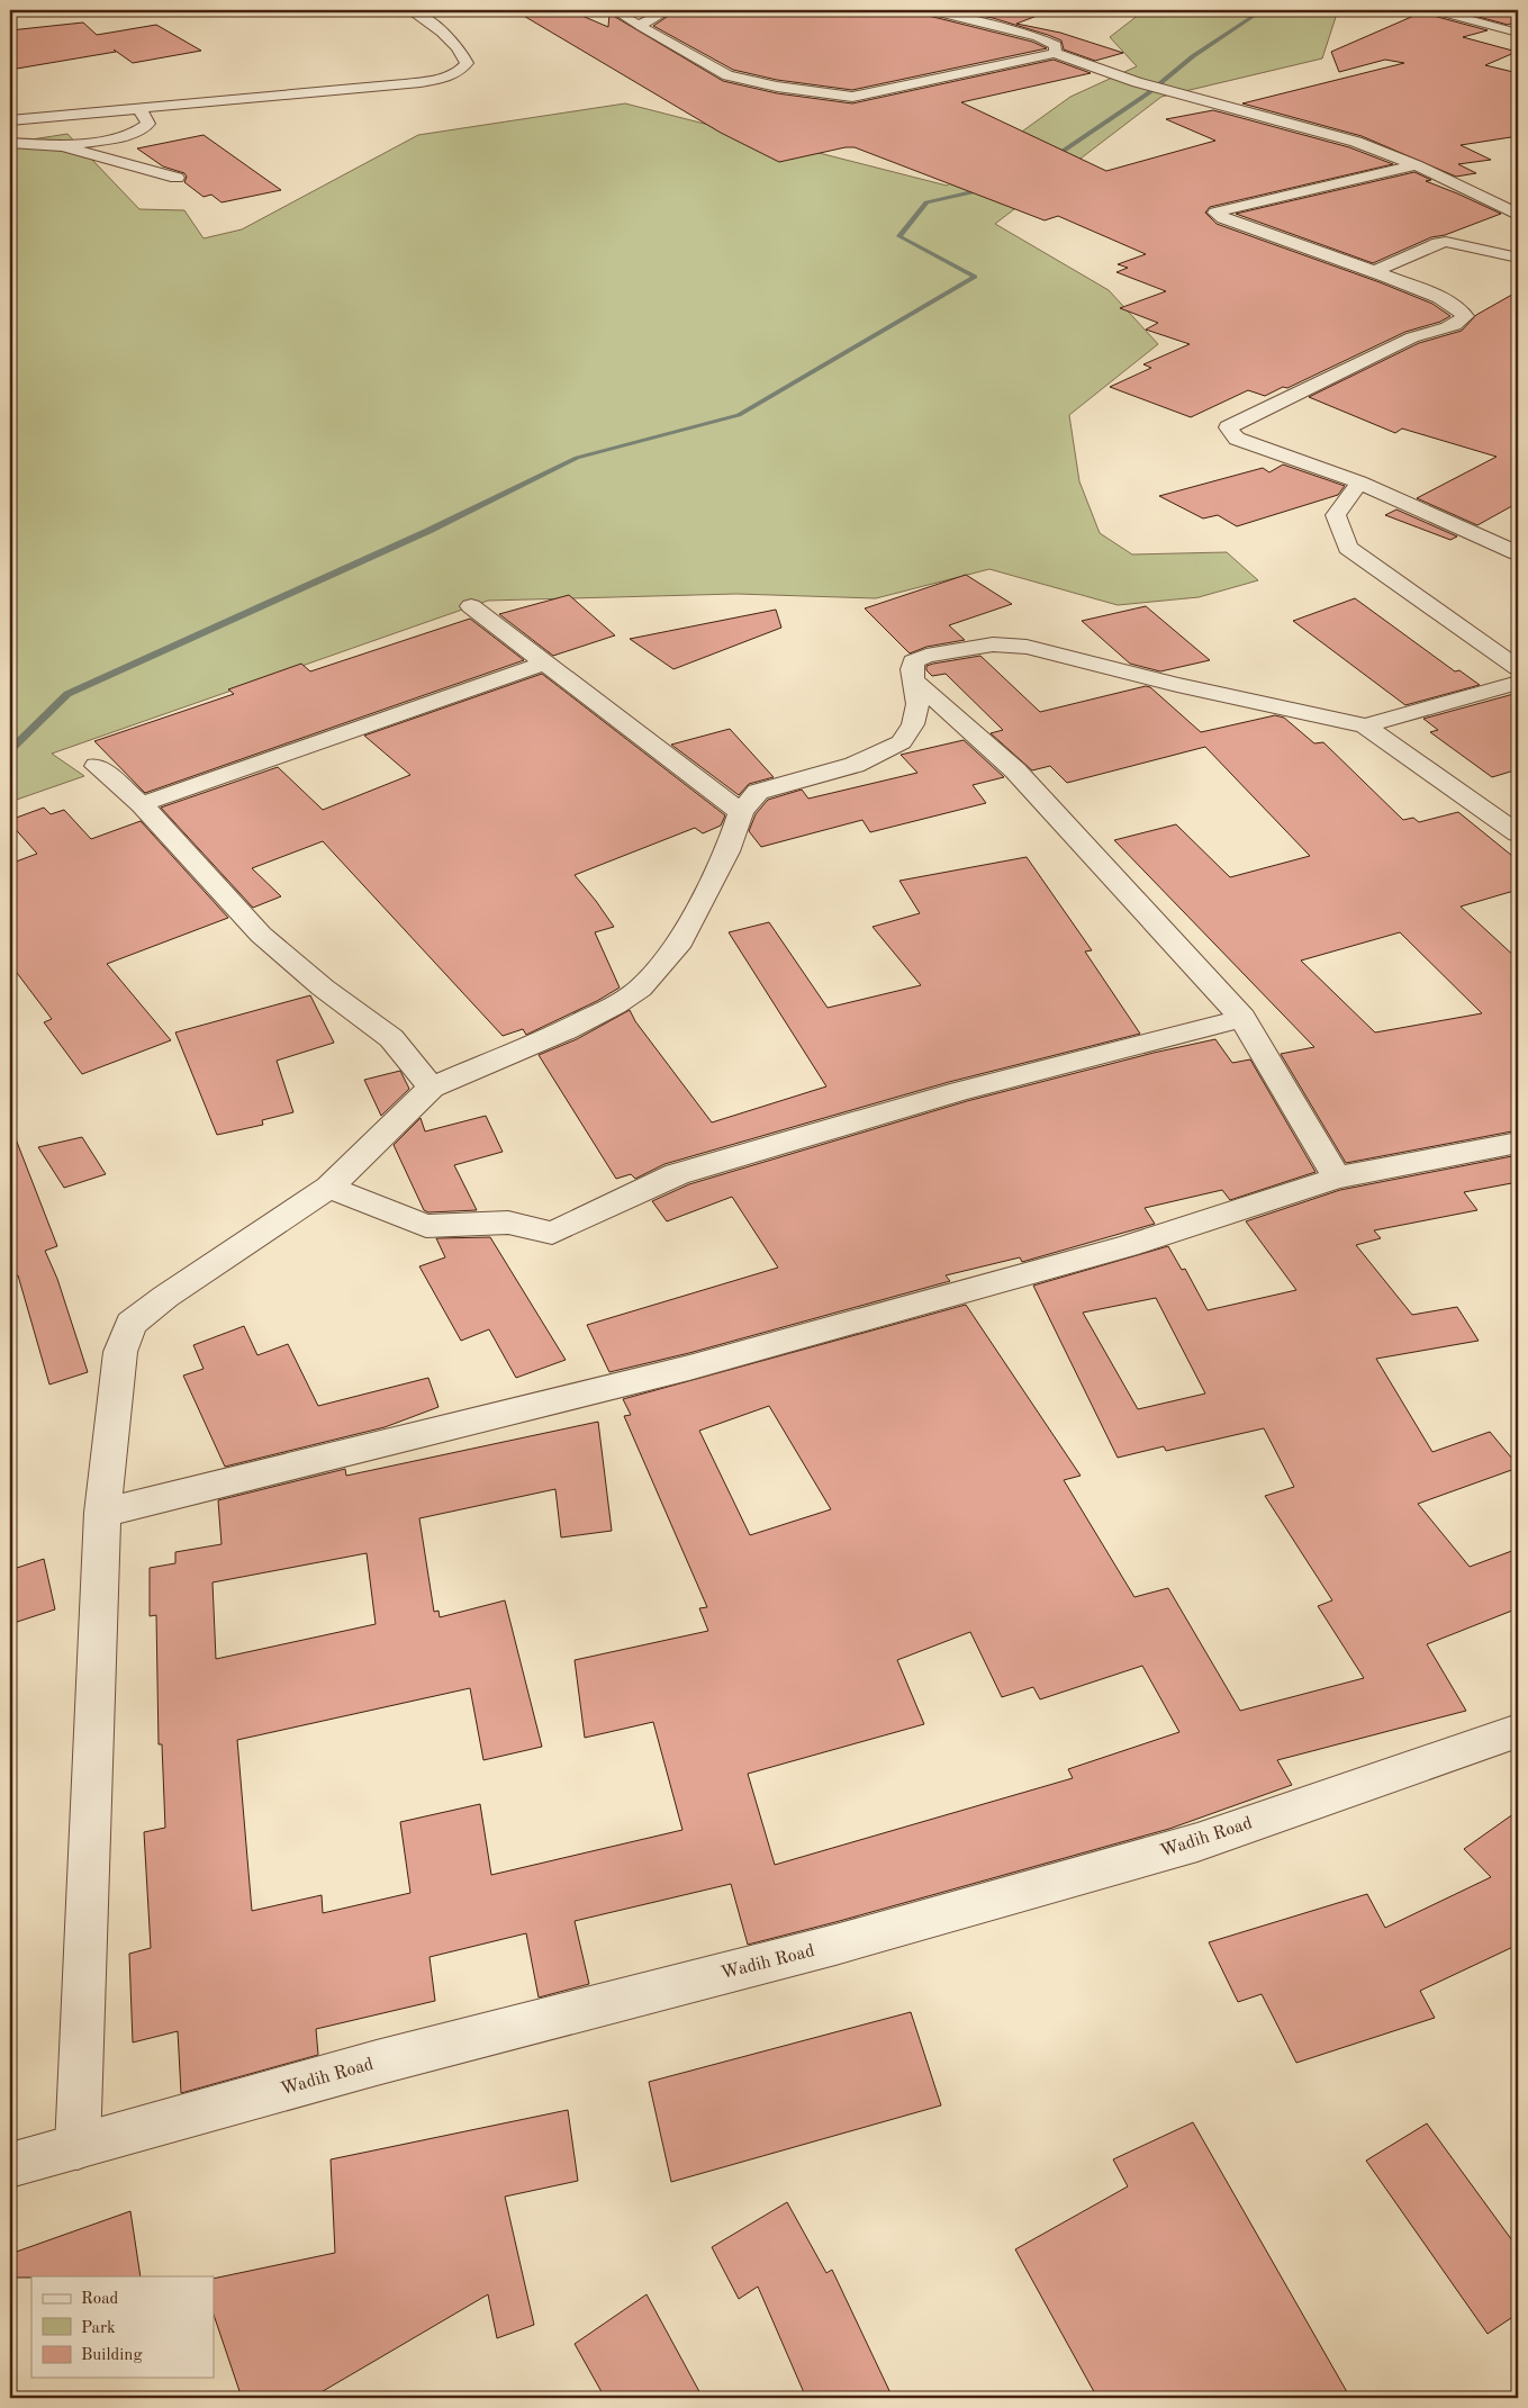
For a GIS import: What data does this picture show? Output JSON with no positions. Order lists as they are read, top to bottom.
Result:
{
  "streets": {
    "street": ["Wadih Road"]
  },
  "legend": ["Road", "Park", "Building"]
}
